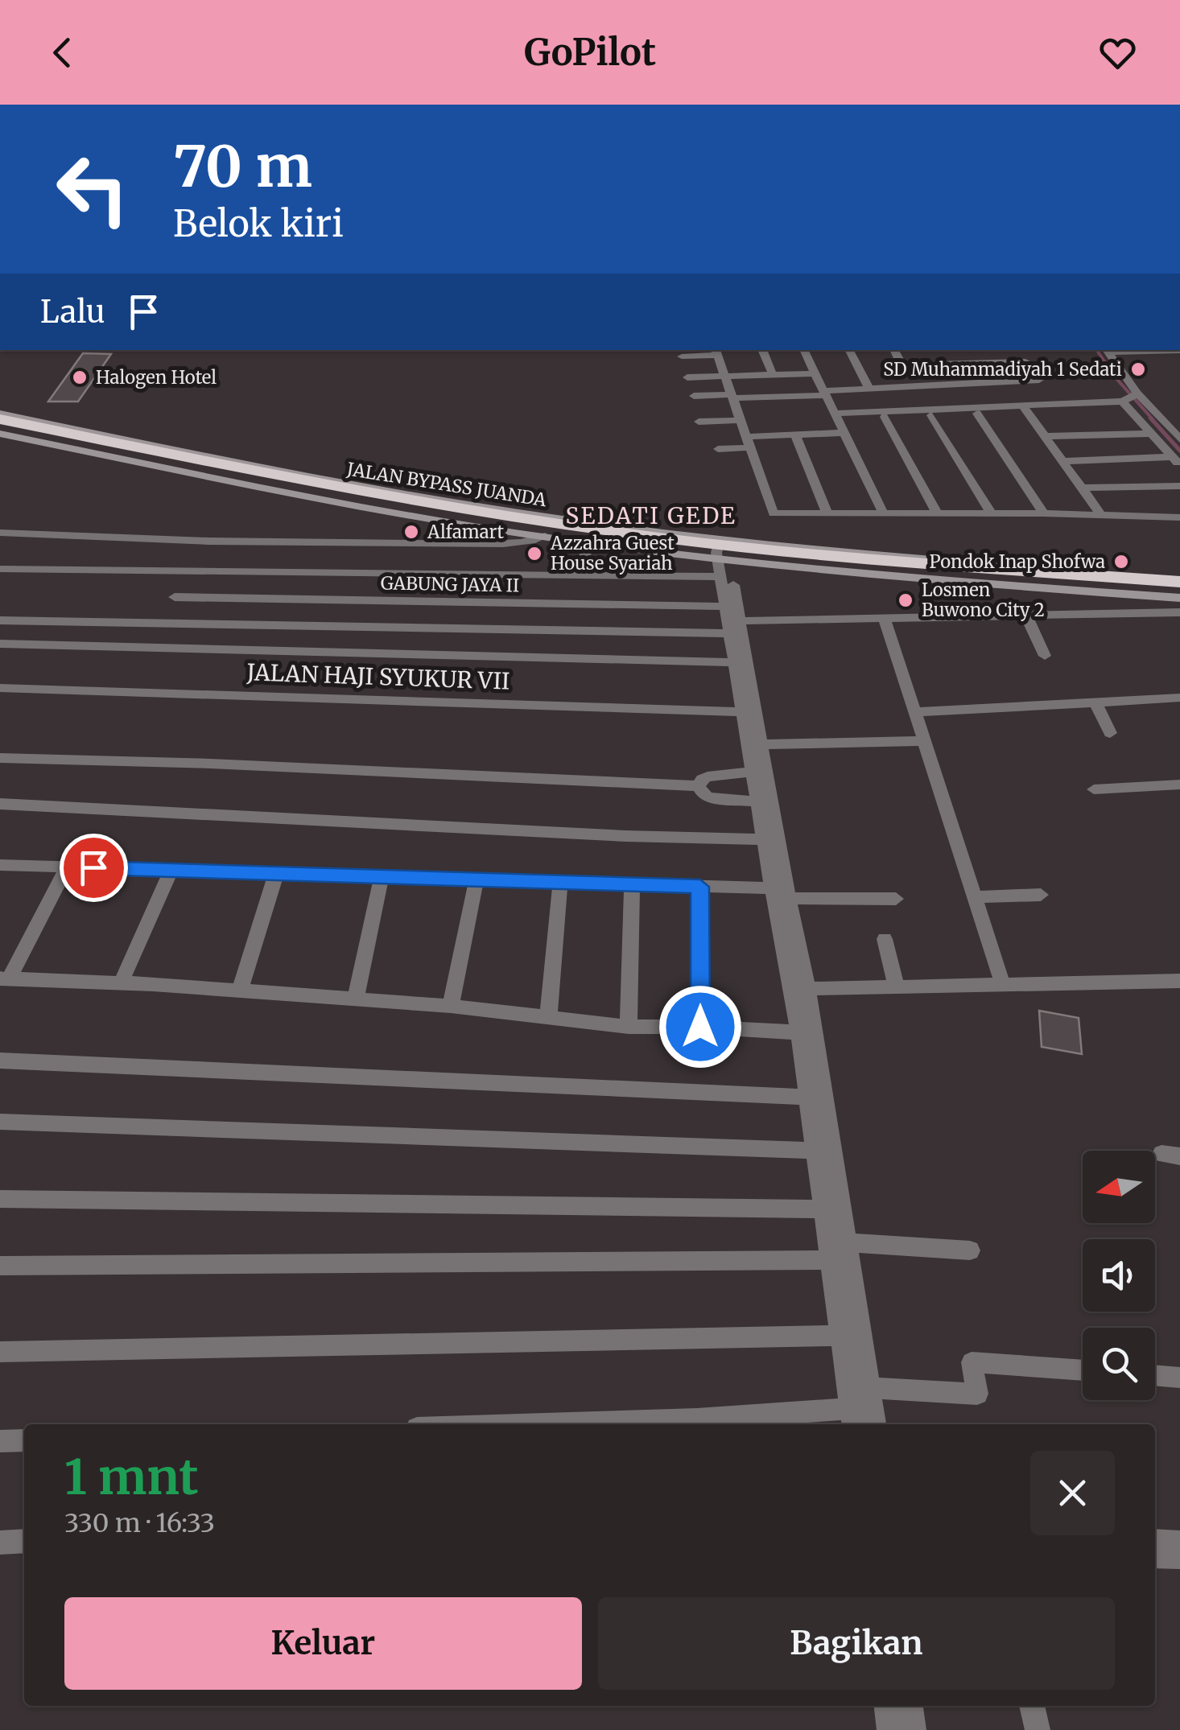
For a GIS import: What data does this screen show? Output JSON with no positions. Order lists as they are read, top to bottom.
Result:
{
  "streets": {
    "highway": ["JALAN BYPASS JUANDA"],
    "street": ["GABUNG JAYA II", "JALAN HAJI SYUKUR VII"]
  },
  "districts": ["SEDATI GEDE"],
  "places": [
    "SD Muhammadiyah 1 Sedati",
    "Halogen Hotel",
    "Alfamart",
    "Azzahra Guest House Syariah",
    "Pondok Inap Shofwa",
    "Losmen Buwono City 2"
  ],
  "north": "left",
  "page": {
    "header": "GoPilot",
    "turn": ["70 m", "Belok kiri"],
    "then": "Lalu",
    "heading": ["1 mnt", "330 m · 16:33"],
    "buttons": ["Keluar", "Bagikan"]
  }
}
